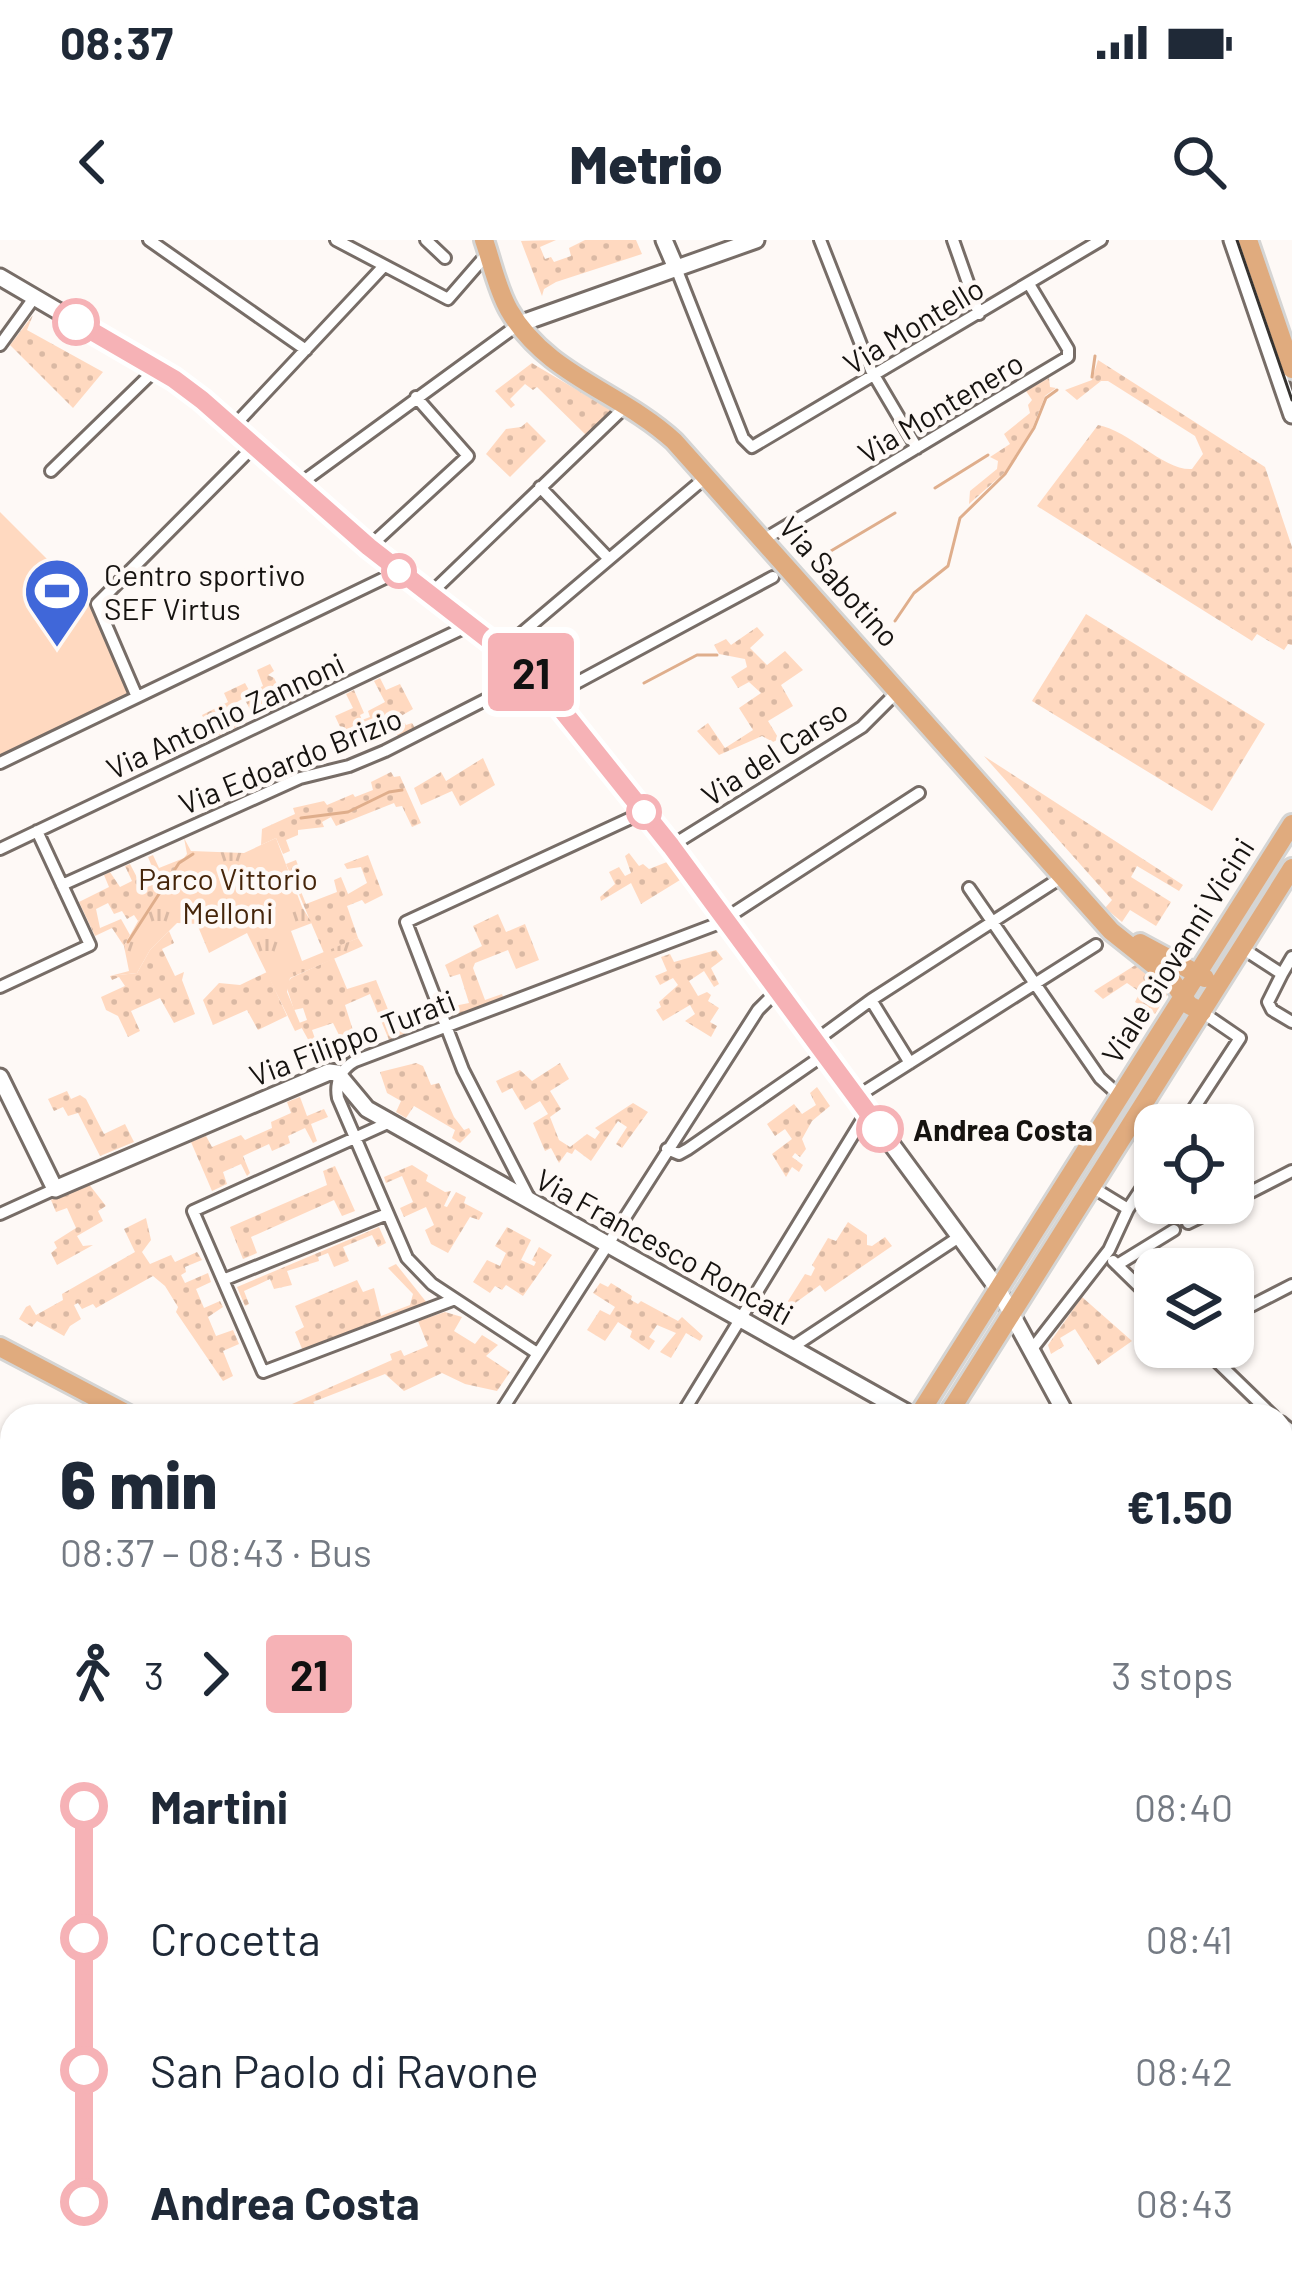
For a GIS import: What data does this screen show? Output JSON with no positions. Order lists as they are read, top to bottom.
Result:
{
  "streets": {
    "main road": ["Via Sabotino", "Viale Giovanni Vicini"],
    "street": [
      "Via Montello",
      "Via Montenero",
      "Via Antonio Zannoni",
      "Via del Carso",
      "Via Edoardo Brizio",
      "Via Filippo Turati",
      "Via Francesco Roncati"
    ]
  },
  "crossings": [
    ["Via Montello", "Via Montenero"],
    ["Via Montenero", "Via Sabotino"],
    ["Via Sabotino", "Via del Carso"],
    ["Via Sabotino", "Viale Giovanni Vicini"],
    ["Via Filippo Turati", "Via Francesco Roncati"]
  ],
  "parks": ["Parco Vittorio Melloni"],
  "places": {
    "sports": ["Centro sportivo SEF Virtus"],
    "other": ["Andrea Costa"]
  },
  "lines": ["bus line 21"],
  "page": {
    "status": "08:37",
    "header": "Metrio",
    "on_map": "21",
    "heading": ["6 min", "08:37 – 08:43 · Bus", "€1.50"],
    "legs": ["3", "21", "3 stops"],
    "list": [
      {
        "name": "Martini",
        "value": "08:40"
      },
      {
        "name": "Crocetta",
        "value": "08:41"
      },
      {
        "name": "San Paolo di Ravone",
        "value": "08:42"
      },
      {
        "name": "Andrea Costa",
        "value": "08:43"
      }
    ]
  }
}
